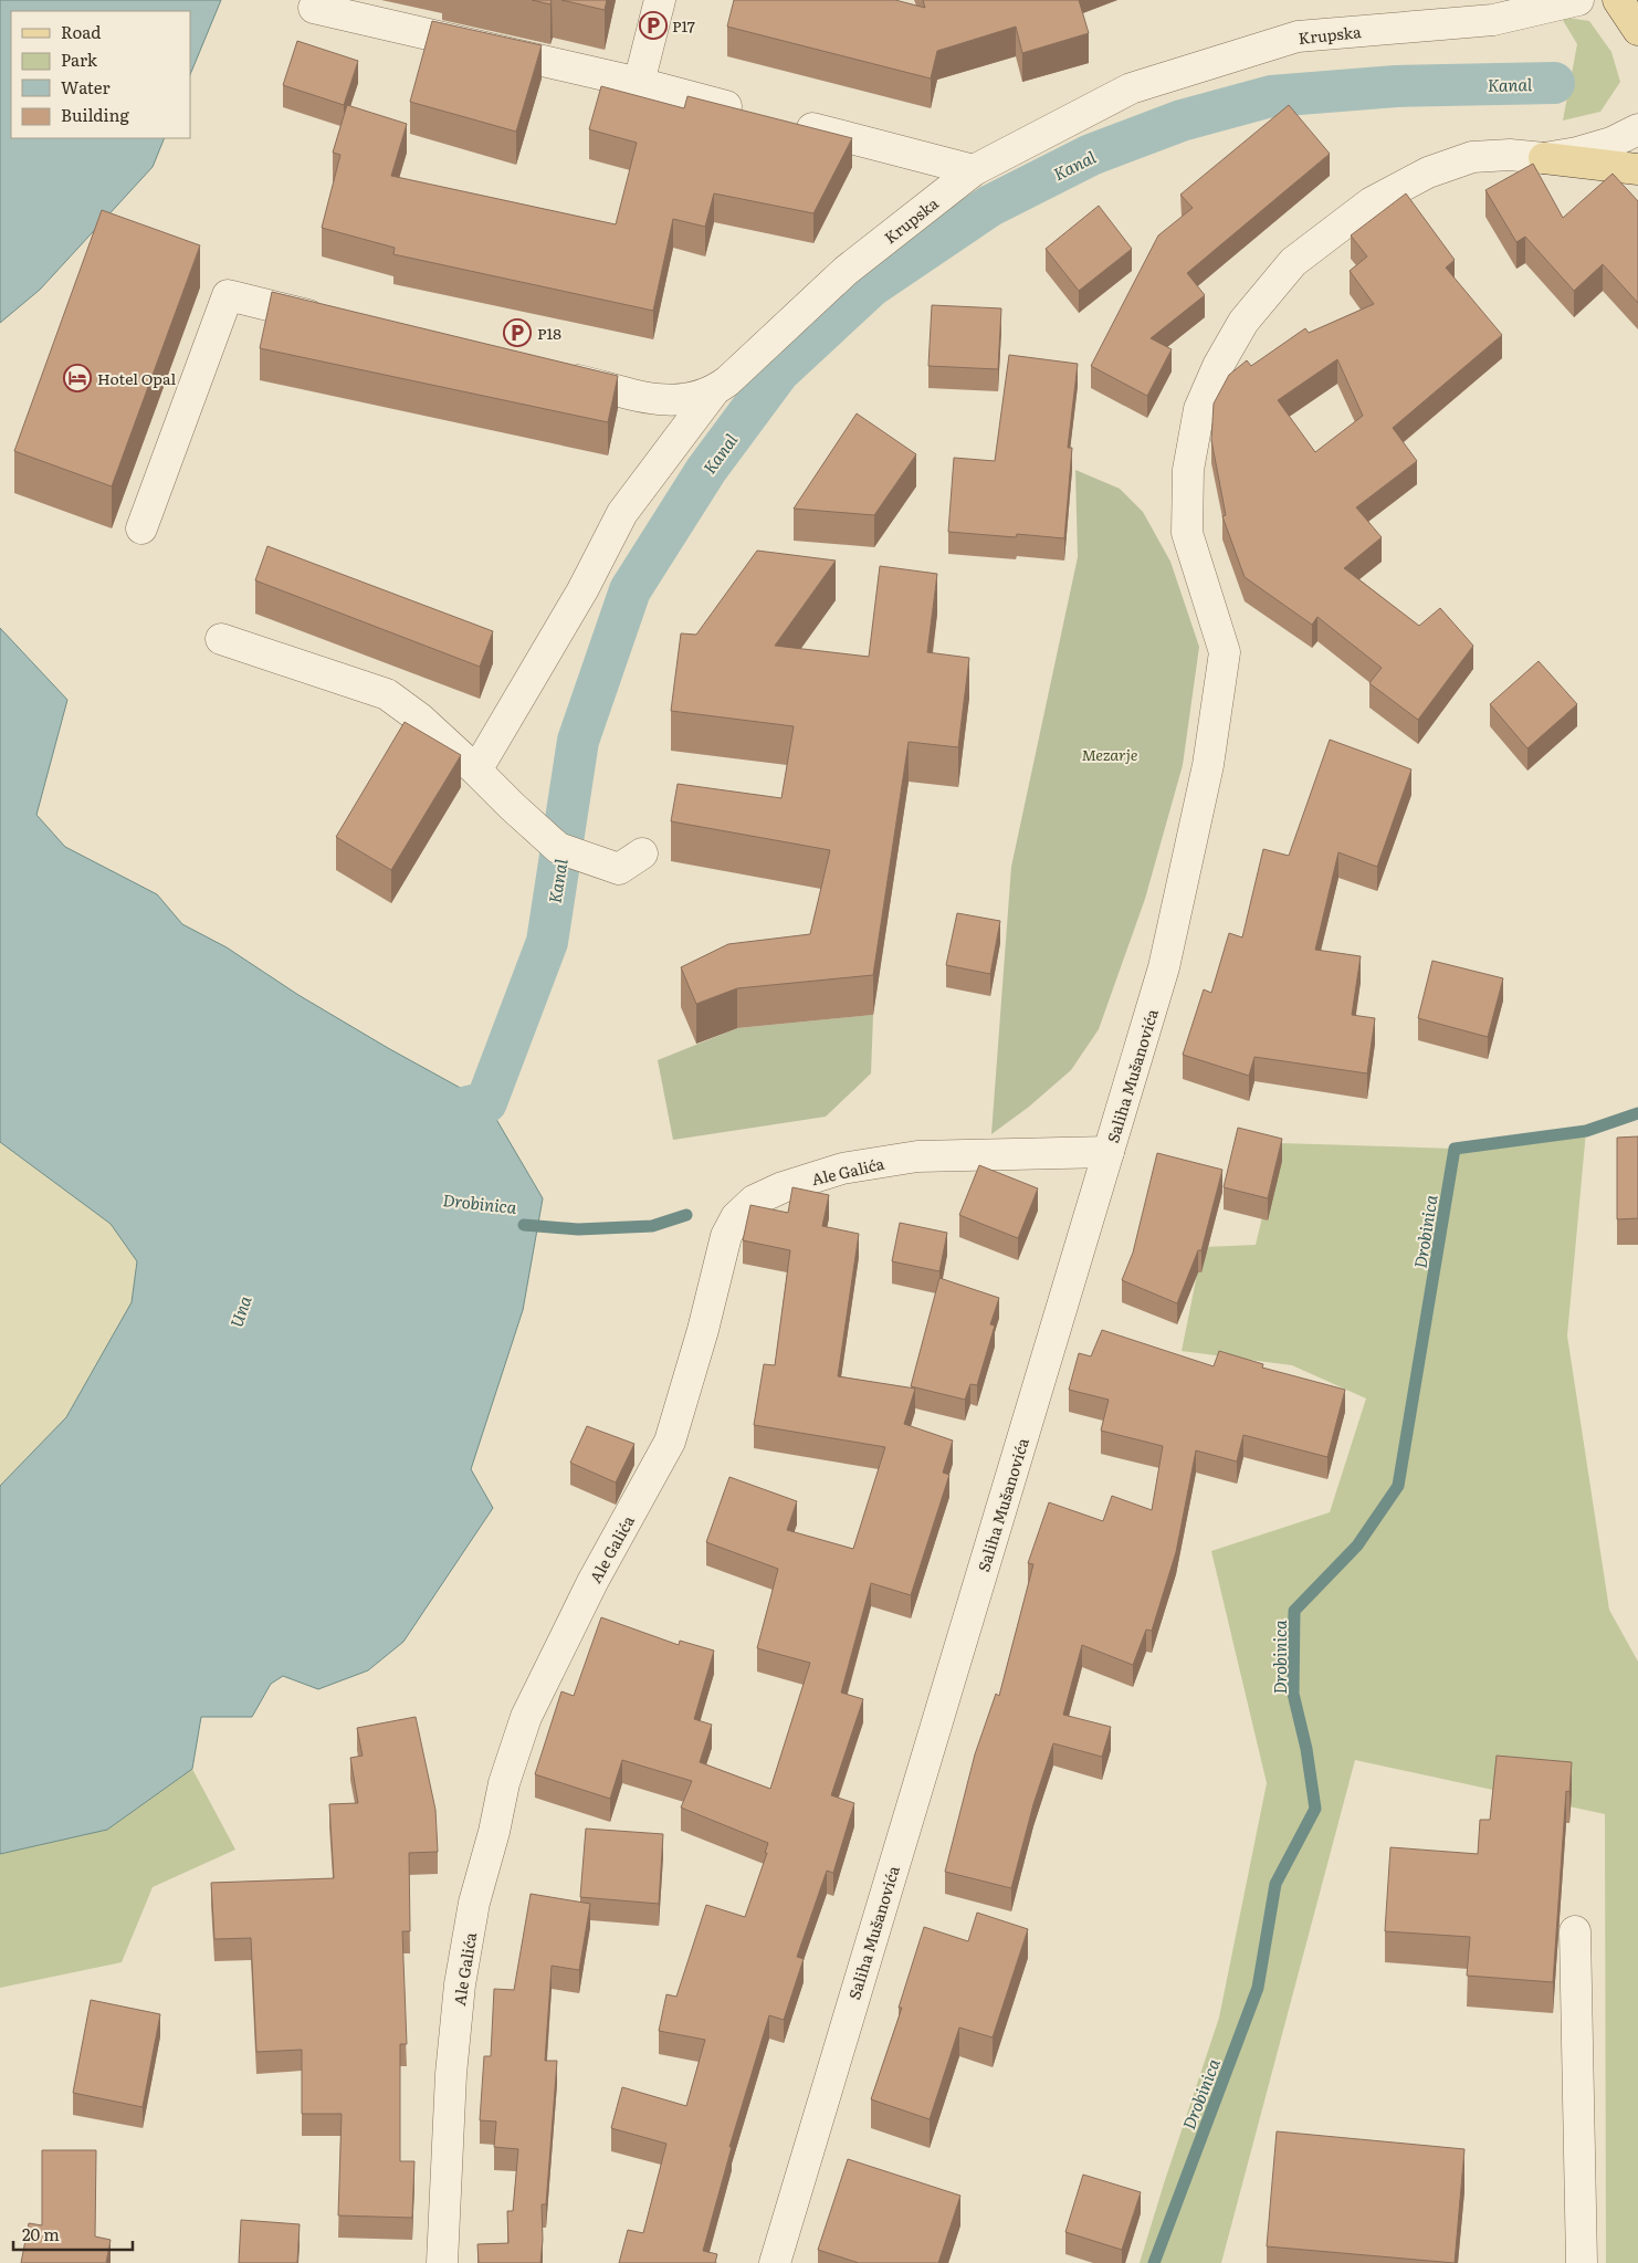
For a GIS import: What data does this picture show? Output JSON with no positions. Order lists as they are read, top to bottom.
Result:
{
  "streets": {
    "street": ["Krupska", "Saliha Mušanovića", "Ale Galića"]
  },
  "crossings": [
    ["Saliha Mušanovića", "Ale Galića"]
  ],
  "water": ["Kanal", "Drobinica", "Una"],
  "parks": ["Mezarje"],
  "places": {
    "parking": ["P17", "P18"],
    "hotel": ["Hotel Opal"]
  },
  "legend": [
    "Road",
    "Park",
    "Water",
    "Building"
  ],
  "scale_bar": "20 m"
}
